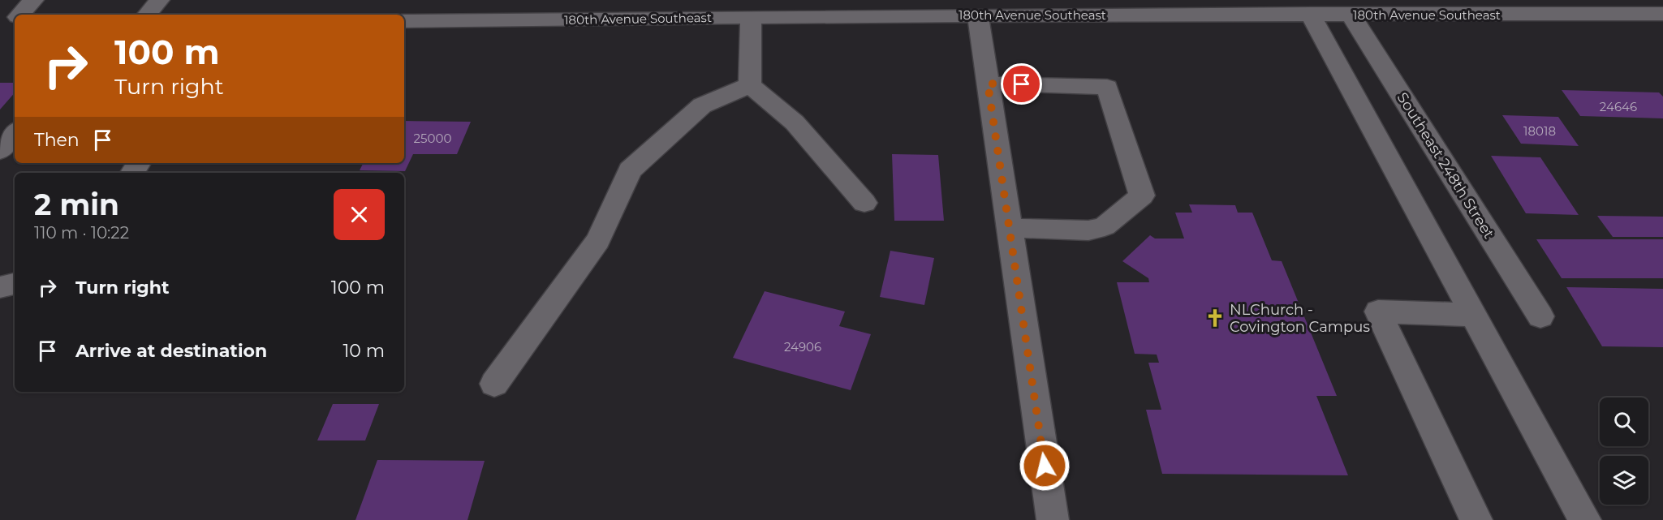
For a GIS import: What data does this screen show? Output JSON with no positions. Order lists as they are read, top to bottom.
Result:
{
  "streets": {
    "street": ["180th Avenue Southeast", "Southeast 248th Street"]
  },
  "crossings": [
    ["180th Avenue Southeast", "Southeast 248th Street"]
  ],
  "places": {
    "church": ["NLChurch - Covington Campus"]
  },
  "house_numbers": [
    "24646",
    "18018",
    "25000",
    "24906"
  ],
  "page": {
    "turn": ["100 m", "Turn right"],
    "then": "Then",
    "heading": ["2 min", "110 m · 10:22"],
    "list": [
      {
        "name": "Turn right",
        "value": "100 m"
      },
      {
        "name": "Arrive at destination",
        "value": "10 m"
      }
    ]
  }
}
